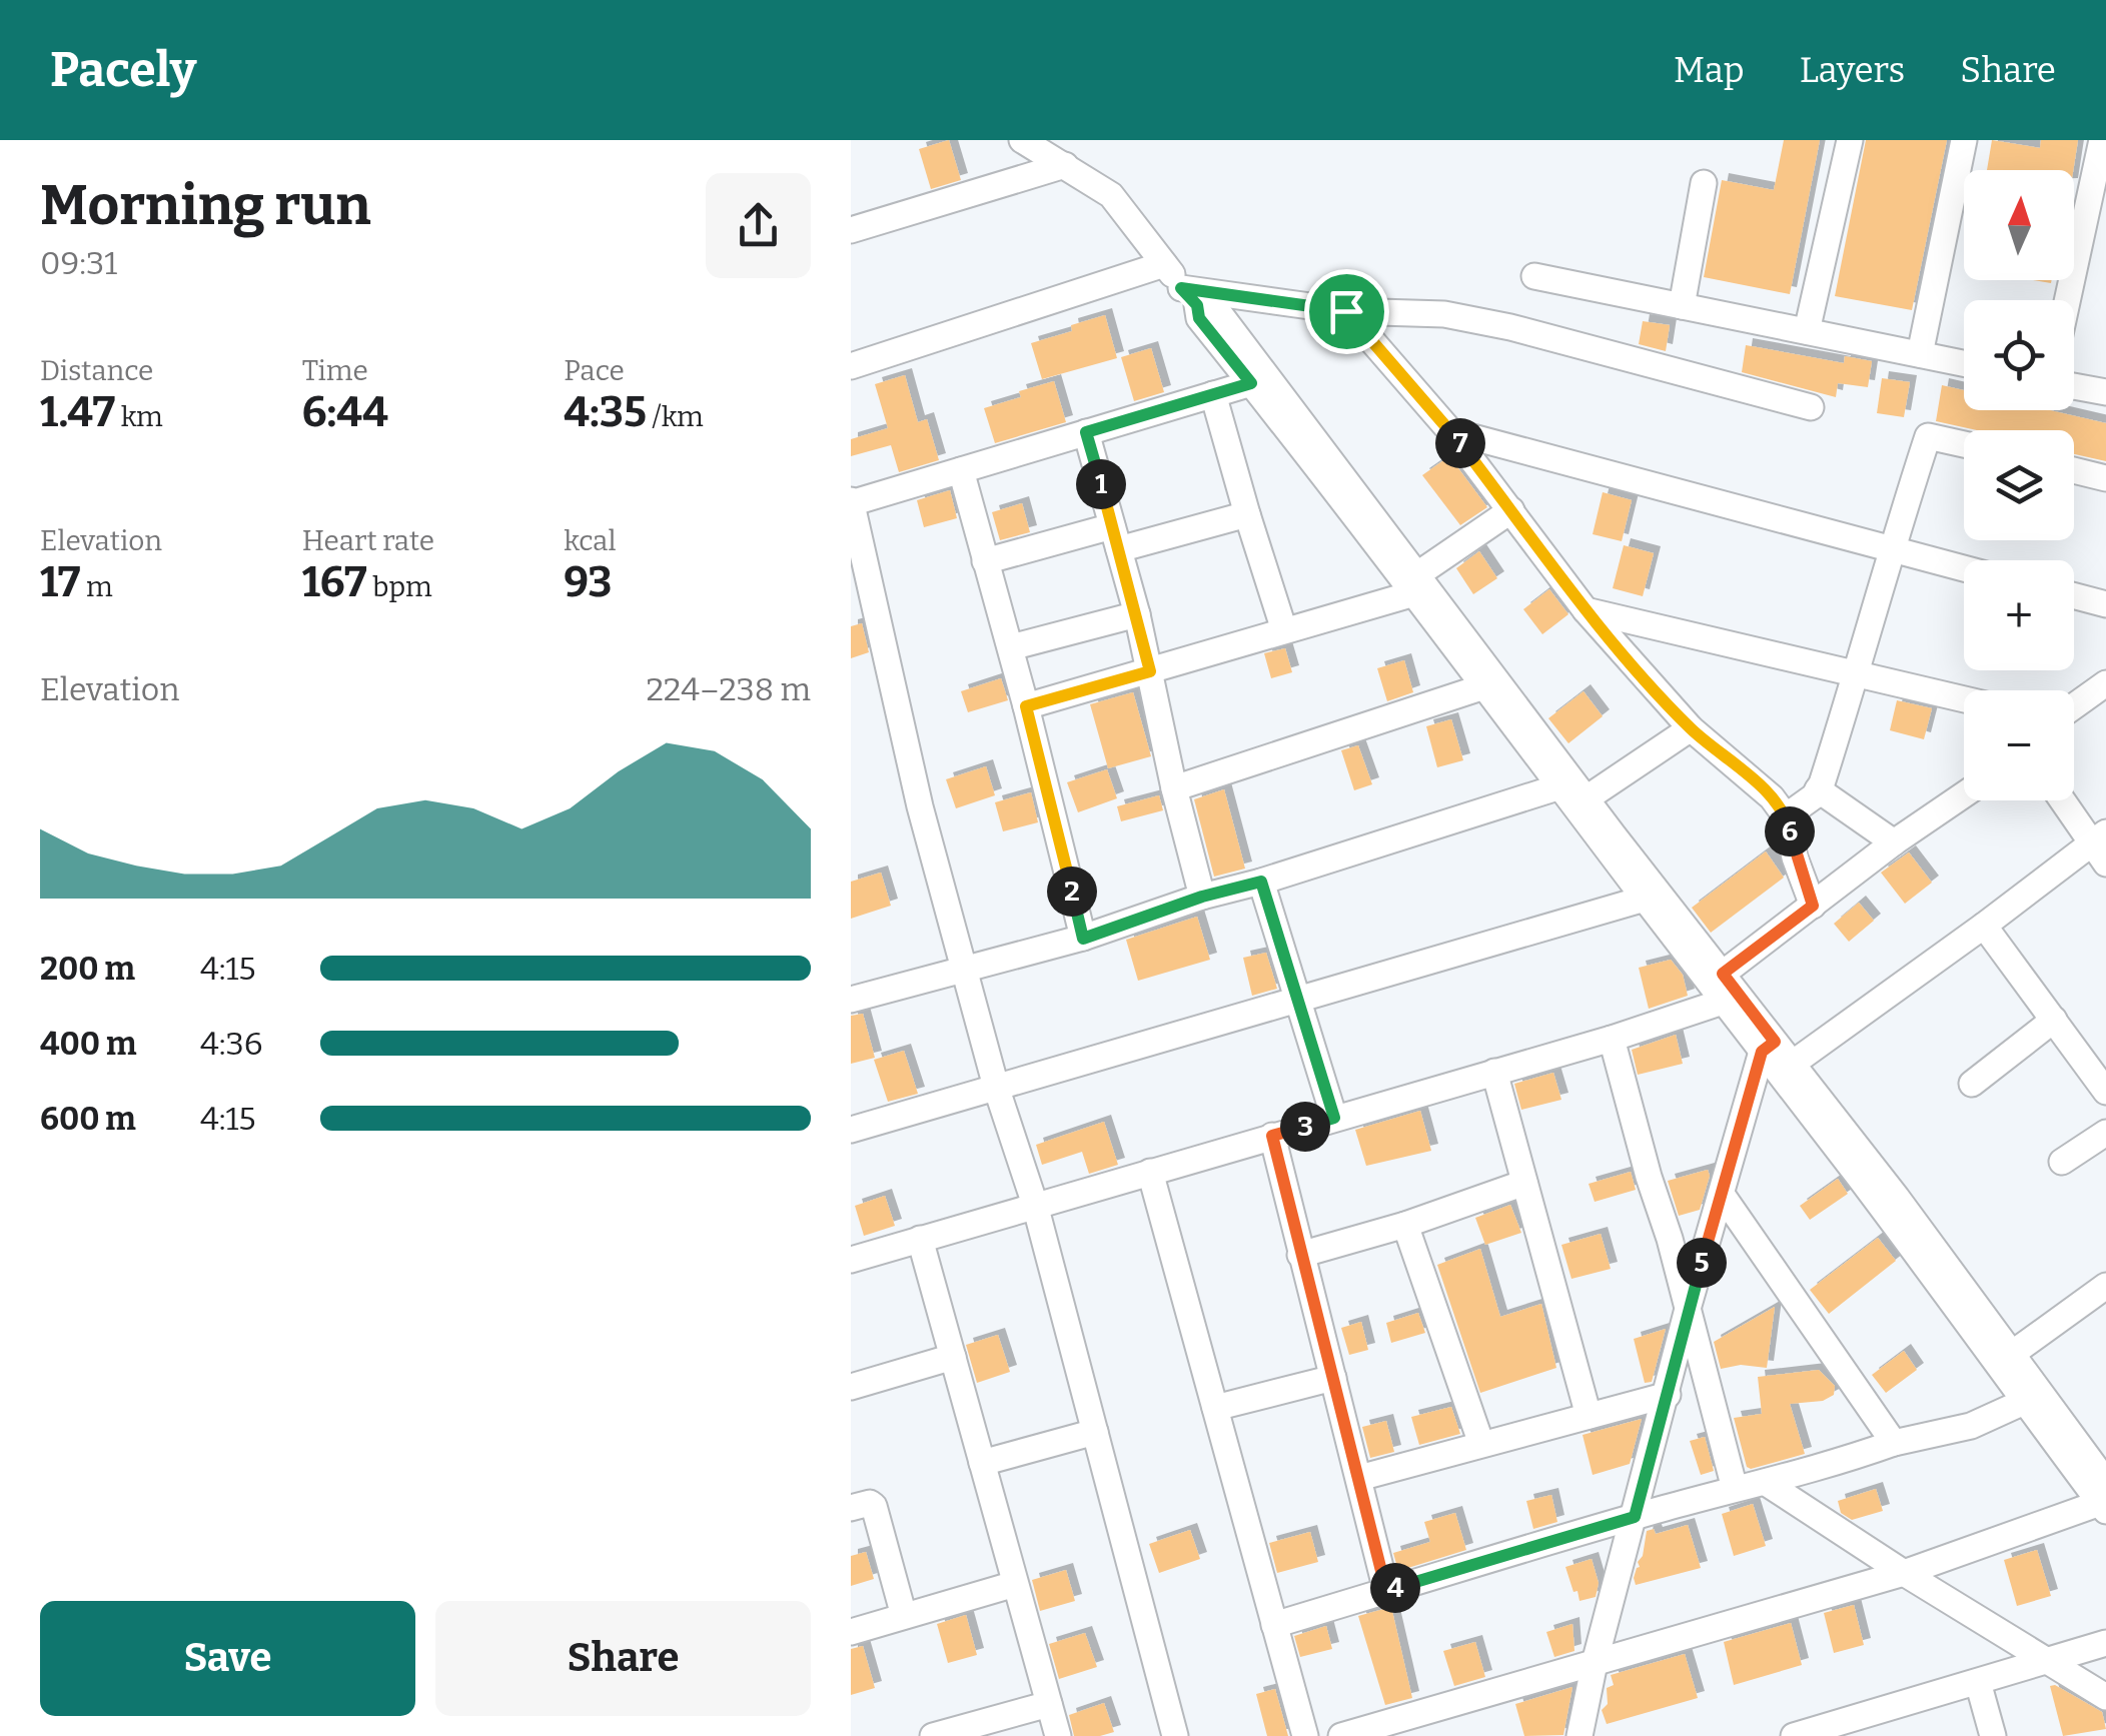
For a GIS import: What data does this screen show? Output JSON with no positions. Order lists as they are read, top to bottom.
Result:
{
  "north": "top",
  "page": {
    "header": "Pacely",
    "nav": ["Map", "Layers", "Share"],
    "heading": ["Morning run", "09:31"],
    "map_buttons": ["+", "−"],
    "stats": [
      ["Distance", "1.47 km"],
      ["Time", "6:44"],
      ["Pace", "4:35 /km"],
      ["Elevation", "17 m"],
      ["Heart rate", "167 bpm"],
      ["kcal", "93"]
    ],
    "pins": [
      "7",
      "1",
      "6",
      "2",
      "3",
      "5",
      "4"
    ],
    "chart": ["Elevation", "224–238 m"],
    "list": [
      {
        "name": "200 m",
        "note": "4:15"
      },
      {
        "name": "400 m",
        "note": "4:36"
      },
      {
        "name": "600 m",
        "note": "4:15"
      }
    ],
    "buttons": ["Save", "Share"]
  }
}
